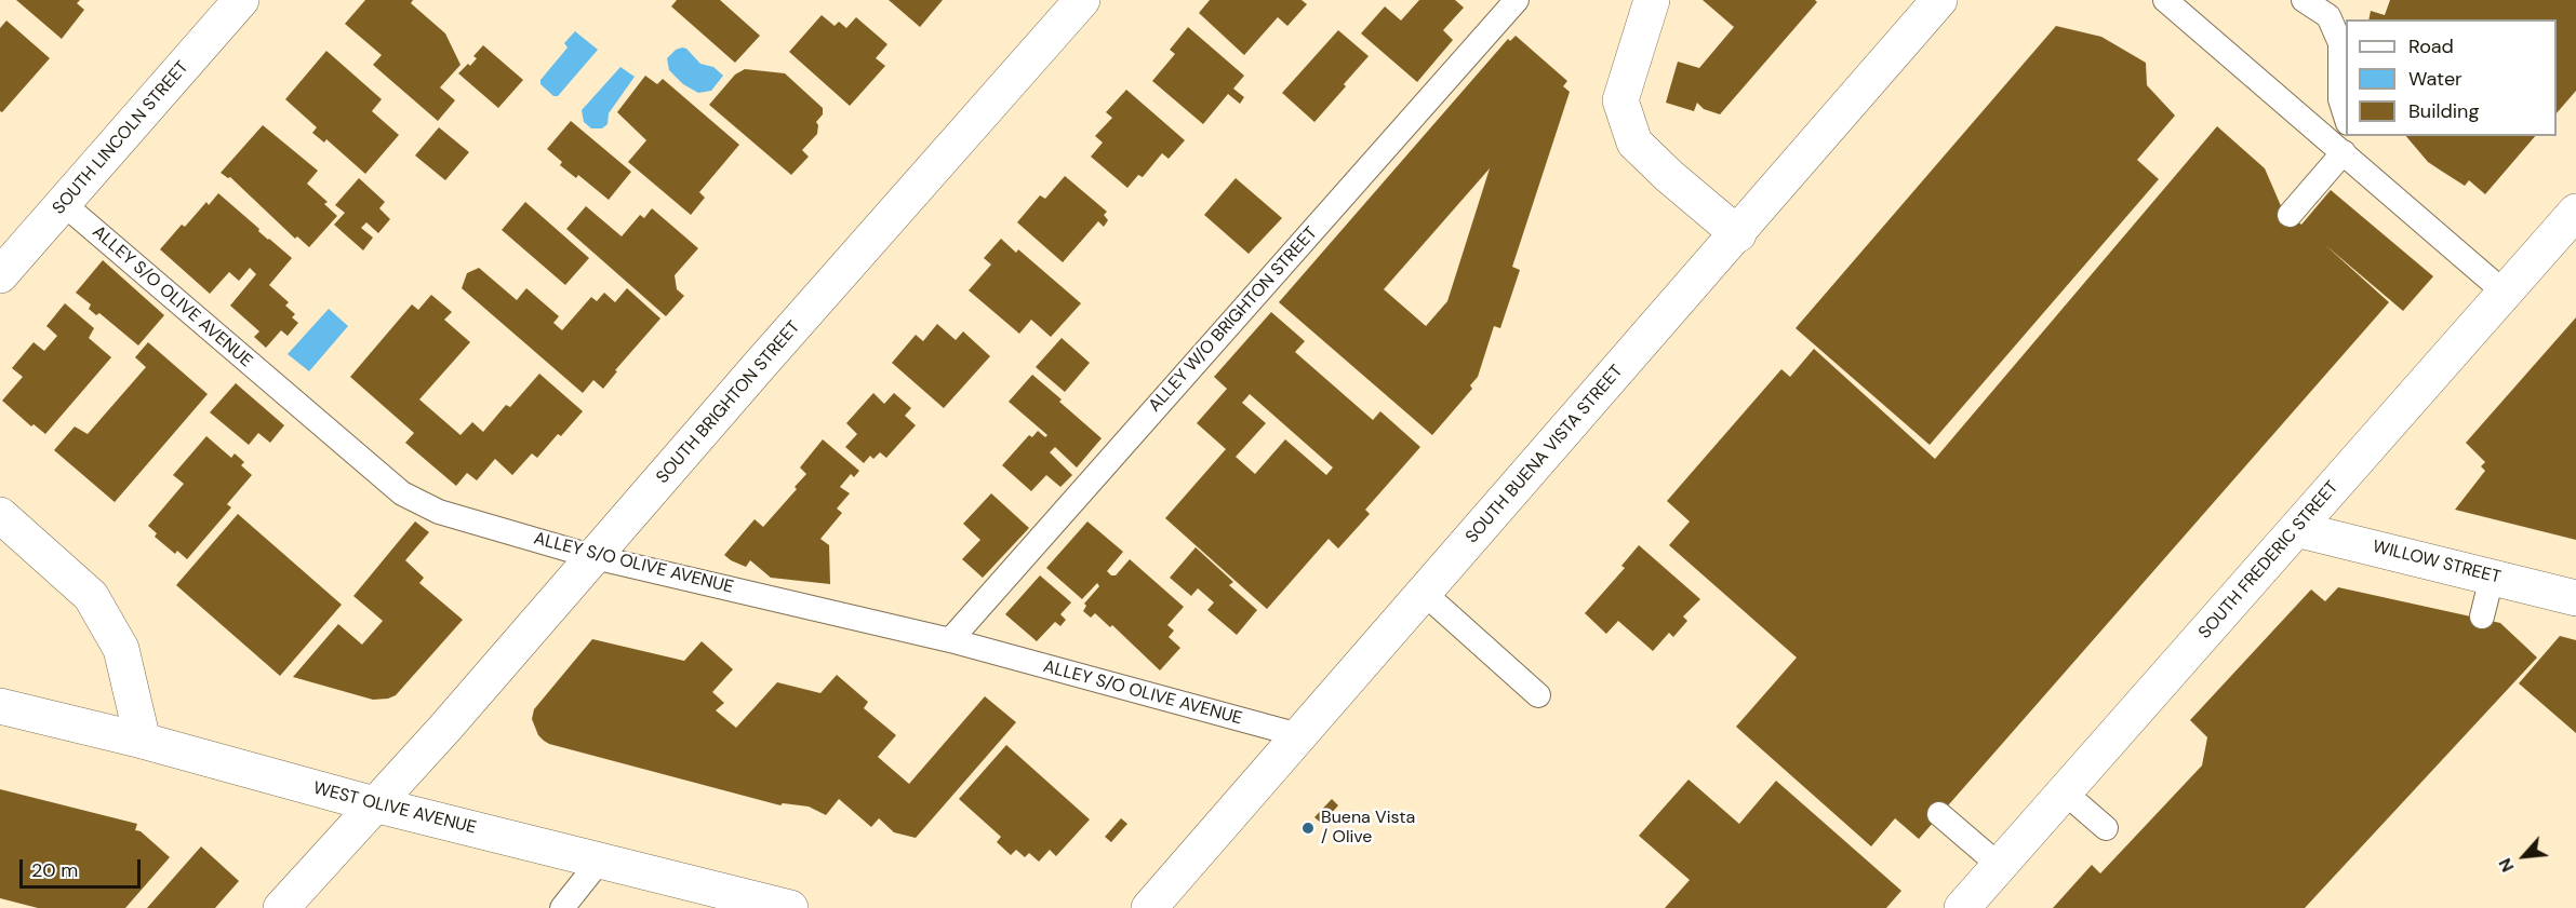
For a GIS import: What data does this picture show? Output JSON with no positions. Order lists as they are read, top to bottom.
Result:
{
  "streets": {
    "street": [
      "SOUTH LINCOLN STREET",
      "SOUTH BRIGHTON STREET",
      "SOUTH BUENA VISTA STREET",
      "SOUTH FREDERIC STREET",
      "WILLOW STREET",
      "WEST OLIVE AVENUE"
    ],
    "lane": ["ALLEY S/O OLIVE AVENUE", "ALLEY W/O BRIGHTON STREET"]
  },
  "crossings": [
    ["SOUTH LINCOLN STREET", "ALLEY S/O OLIVE AVENUE"],
    ["ALLEY S/O OLIVE AVENUE", "ALLEY W/O BRIGHTON STREET"],
    ["ALLEY S/O OLIVE AVENUE", "SOUTH BRIGHTON STREET"],
    ["ALLEY S/O OLIVE AVENUE", "SOUTH BUENA VISTA STREET"],
    ["SOUTH BRIGHTON STREET", "WEST OLIVE AVENUE"],
    ["SOUTH FREDERIC STREET", "WILLOW STREET"]
  ],
  "places": ["Buena Vista / Olive"],
  "legend": ["Road", "Water", "Building"],
  "scale_bar": "20 m",
  "north": "bottom left"
}
